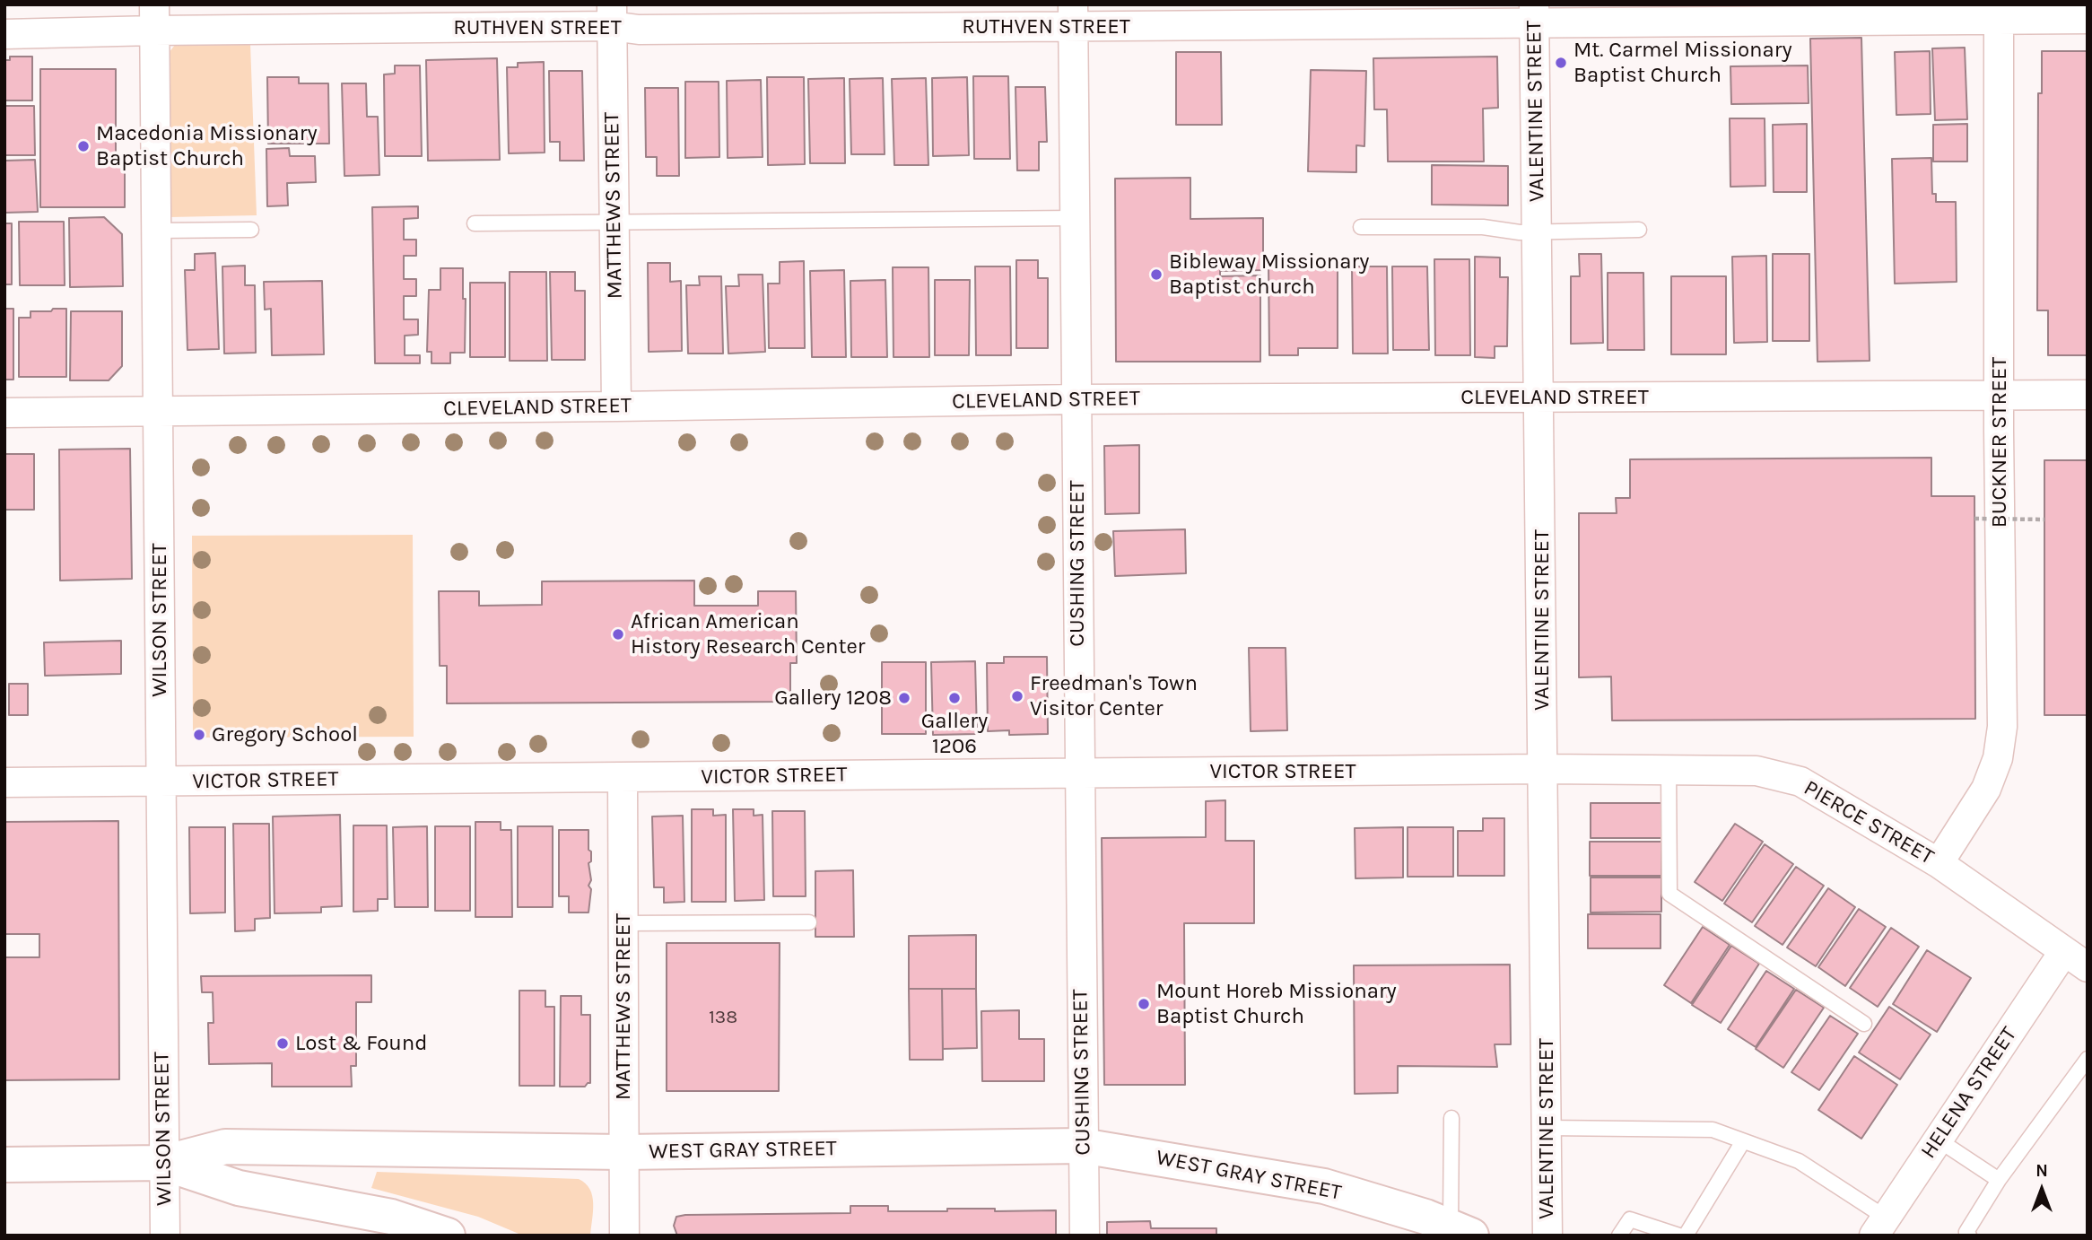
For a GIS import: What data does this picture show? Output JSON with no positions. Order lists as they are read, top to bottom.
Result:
{
  "streets": {
    "main road": ["WEST GRAY STREET"],
    "street": [
      "RUTHVEN STREET",
      "VALENTINE STREET",
      "MATTHEWS STREET",
      "CLEVELAND STREET",
      "BUCKNER STREET",
      "CUSHING STREET",
      "WILSON STREET",
      "VICTOR STREET",
      "PIERCE STREET",
      "HELENA STREET"
    ]
  },
  "crossings": [
    ["RUTHVEN STREET", "VALENTINE STREET"],
    ["RUTHVEN STREET", "MATTHEWS STREET"],
    ["RUTHVEN STREET", "BUCKNER STREET"],
    ["RUTHVEN STREET", "CUSHING STREET"],
    ["RUTHVEN STREET", "WILSON STREET"],
    ["VALENTINE STREET", "CLEVELAND STREET"],
    ["VALENTINE STREET", "VICTOR STREET"],
    ["VALENTINE STREET", "PIERCE STREET"],
    ["MATTHEWS STREET", "CLEVELAND STREET"],
    ["MATTHEWS STREET", "VICTOR STREET"],
    ["MATTHEWS STREET", "WEST GRAY STREET"],
    ["CLEVELAND STREET", "BUCKNER STREET"],
    ["CLEVELAND STREET", "CUSHING STREET"],
    ["CLEVELAND STREET", "WILSON STREET"],
    ["BUCKNER STREET", "PIERCE STREET"],
    ["CUSHING STREET", "VICTOR STREET"],
    ["CUSHING STREET", "WEST GRAY STREET"],
    ["WILSON STREET", "VICTOR STREET"],
    ["WILSON STREET", "WEST GRAY STREET"],
    ["VICTOR STREET", "PIERCE STREET"],
    ["PIERCE STREET", "HELENA STREET"]
  ],
  "places": [
    "Mt. Carmel Missionary Baptist Church",
    "Macedonia Missionary Baptist Church",
    "Bibleway Missionary Baptist church",
    "African American History Research Center",
    "Freedman's Town Visitor Center",
    "Gallery 1208",
    "Gallery 1206",
    "Gregory School",
    "Mount Horeb Missionary Baptist Church",
    "Lost & Found"
  ],
  "house_numbers": ["138"],
  "north": "top"
}
